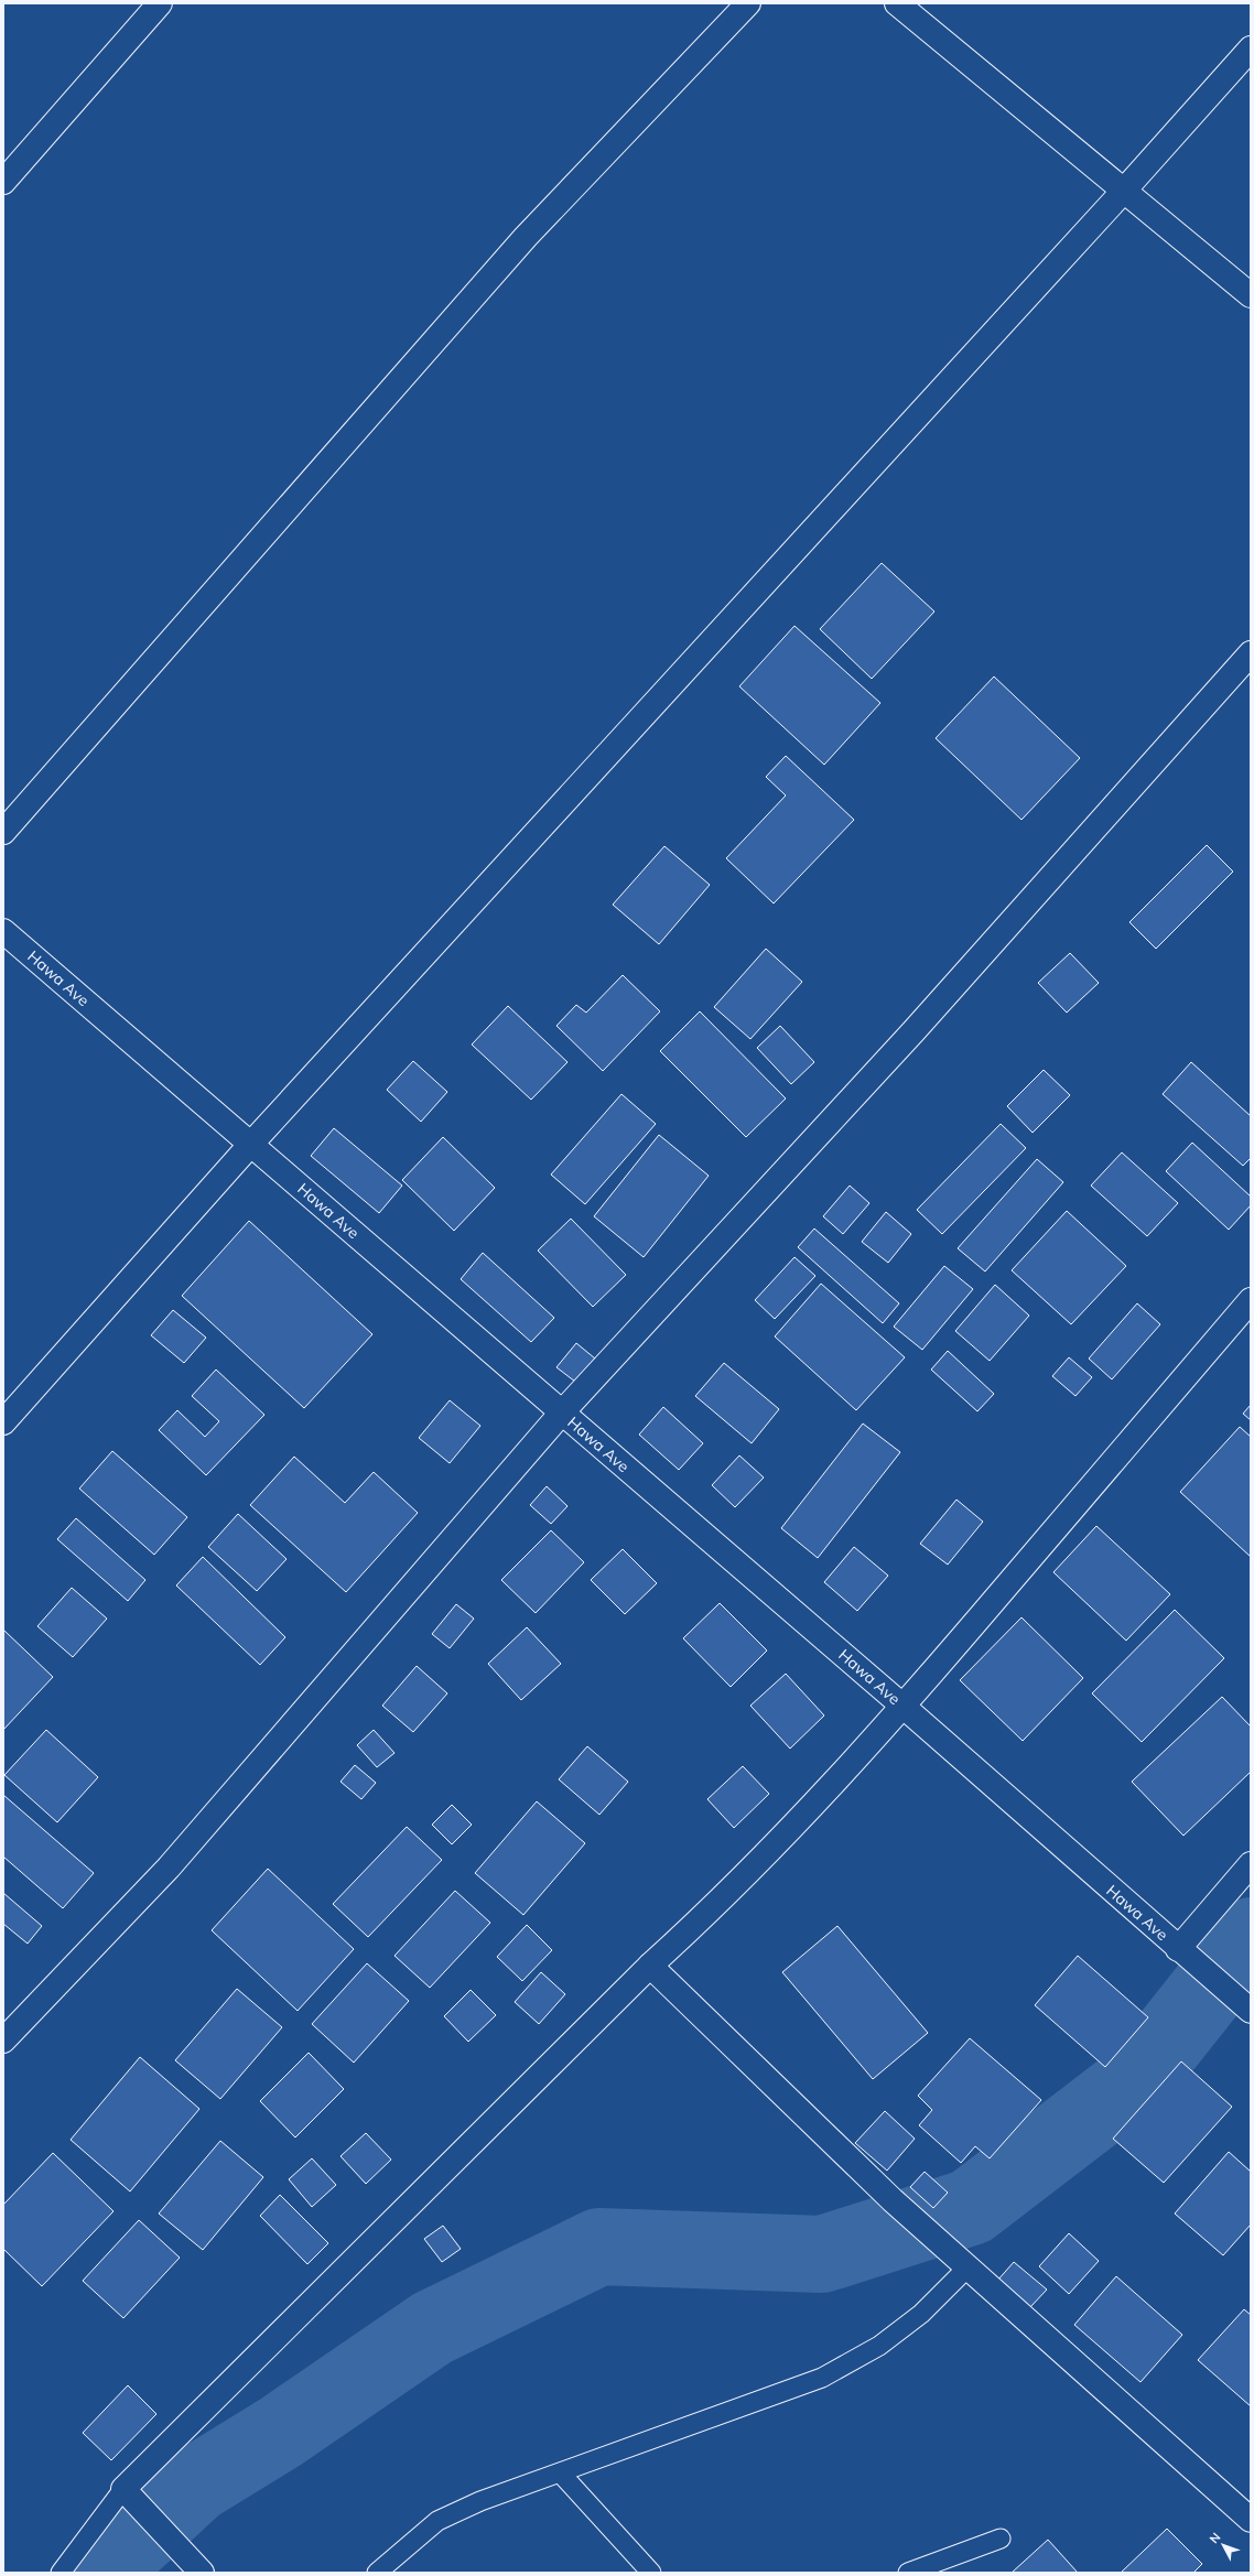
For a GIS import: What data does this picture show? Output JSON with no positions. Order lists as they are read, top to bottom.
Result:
{
  "streets": {
    "street": ["Hawa Ave"]
  },
  "north": "top left"
}
